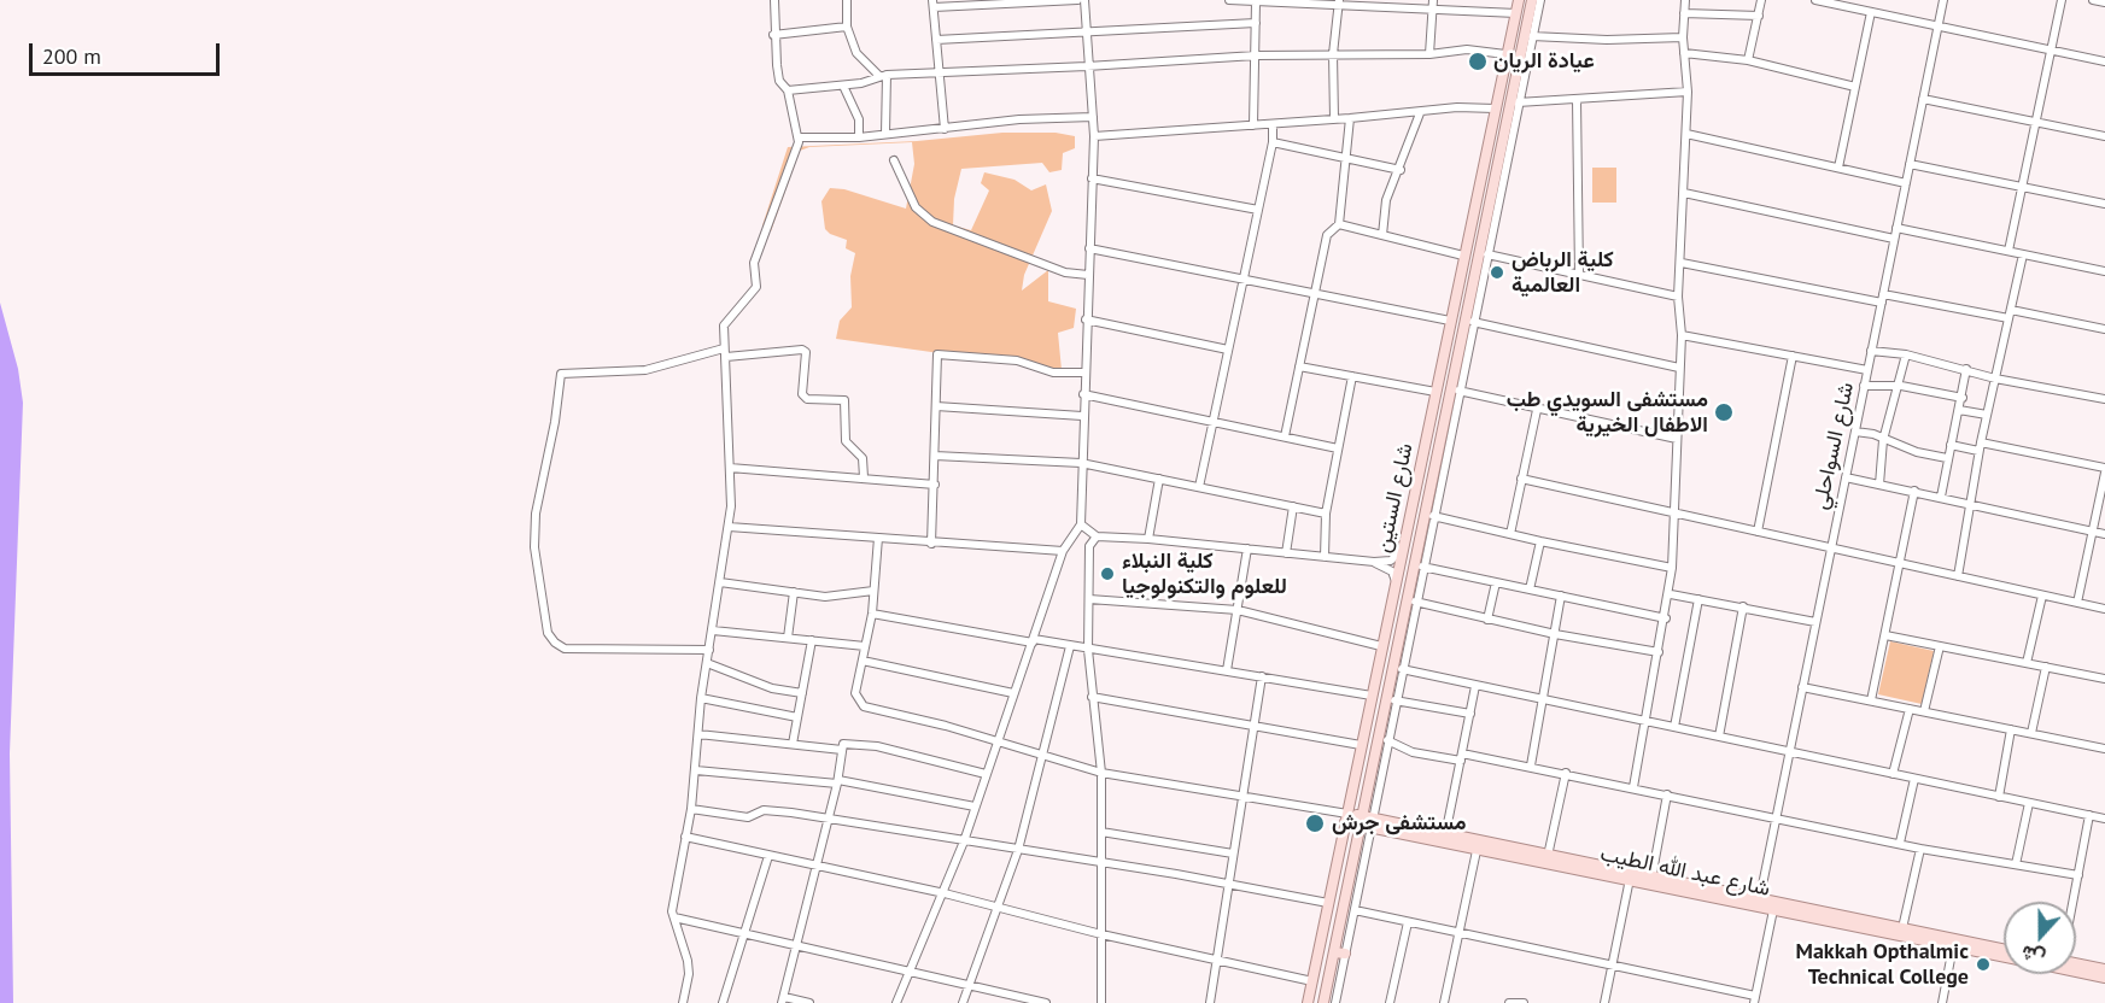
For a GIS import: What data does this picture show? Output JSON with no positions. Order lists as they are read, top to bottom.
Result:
{
  "streets": {
    "main road": ["شارع الستين", "شارع عبد الله الطيب"],
    "street": ["شارع السواحلي"]
  },
  "crossings": [
    ["شارع السواحلي", "شارع عبد الله الطيب"],
    ["شارع الستين", "شارع عبد الله الطيب"]
  ],
  "places": [
    "عيادة الريان",
    "كلية الرباض العالمية",
    "مستشفى السويدي طب الاطفال الخيرية",
    "كلية النبلاء للعلوم والتكنولوجيا",
    "مستشفى جرش",
    "Makkah Opthalmic Technical College"
  ],
  "scale_bar": "200 m",
  "north": "bottom"
}
